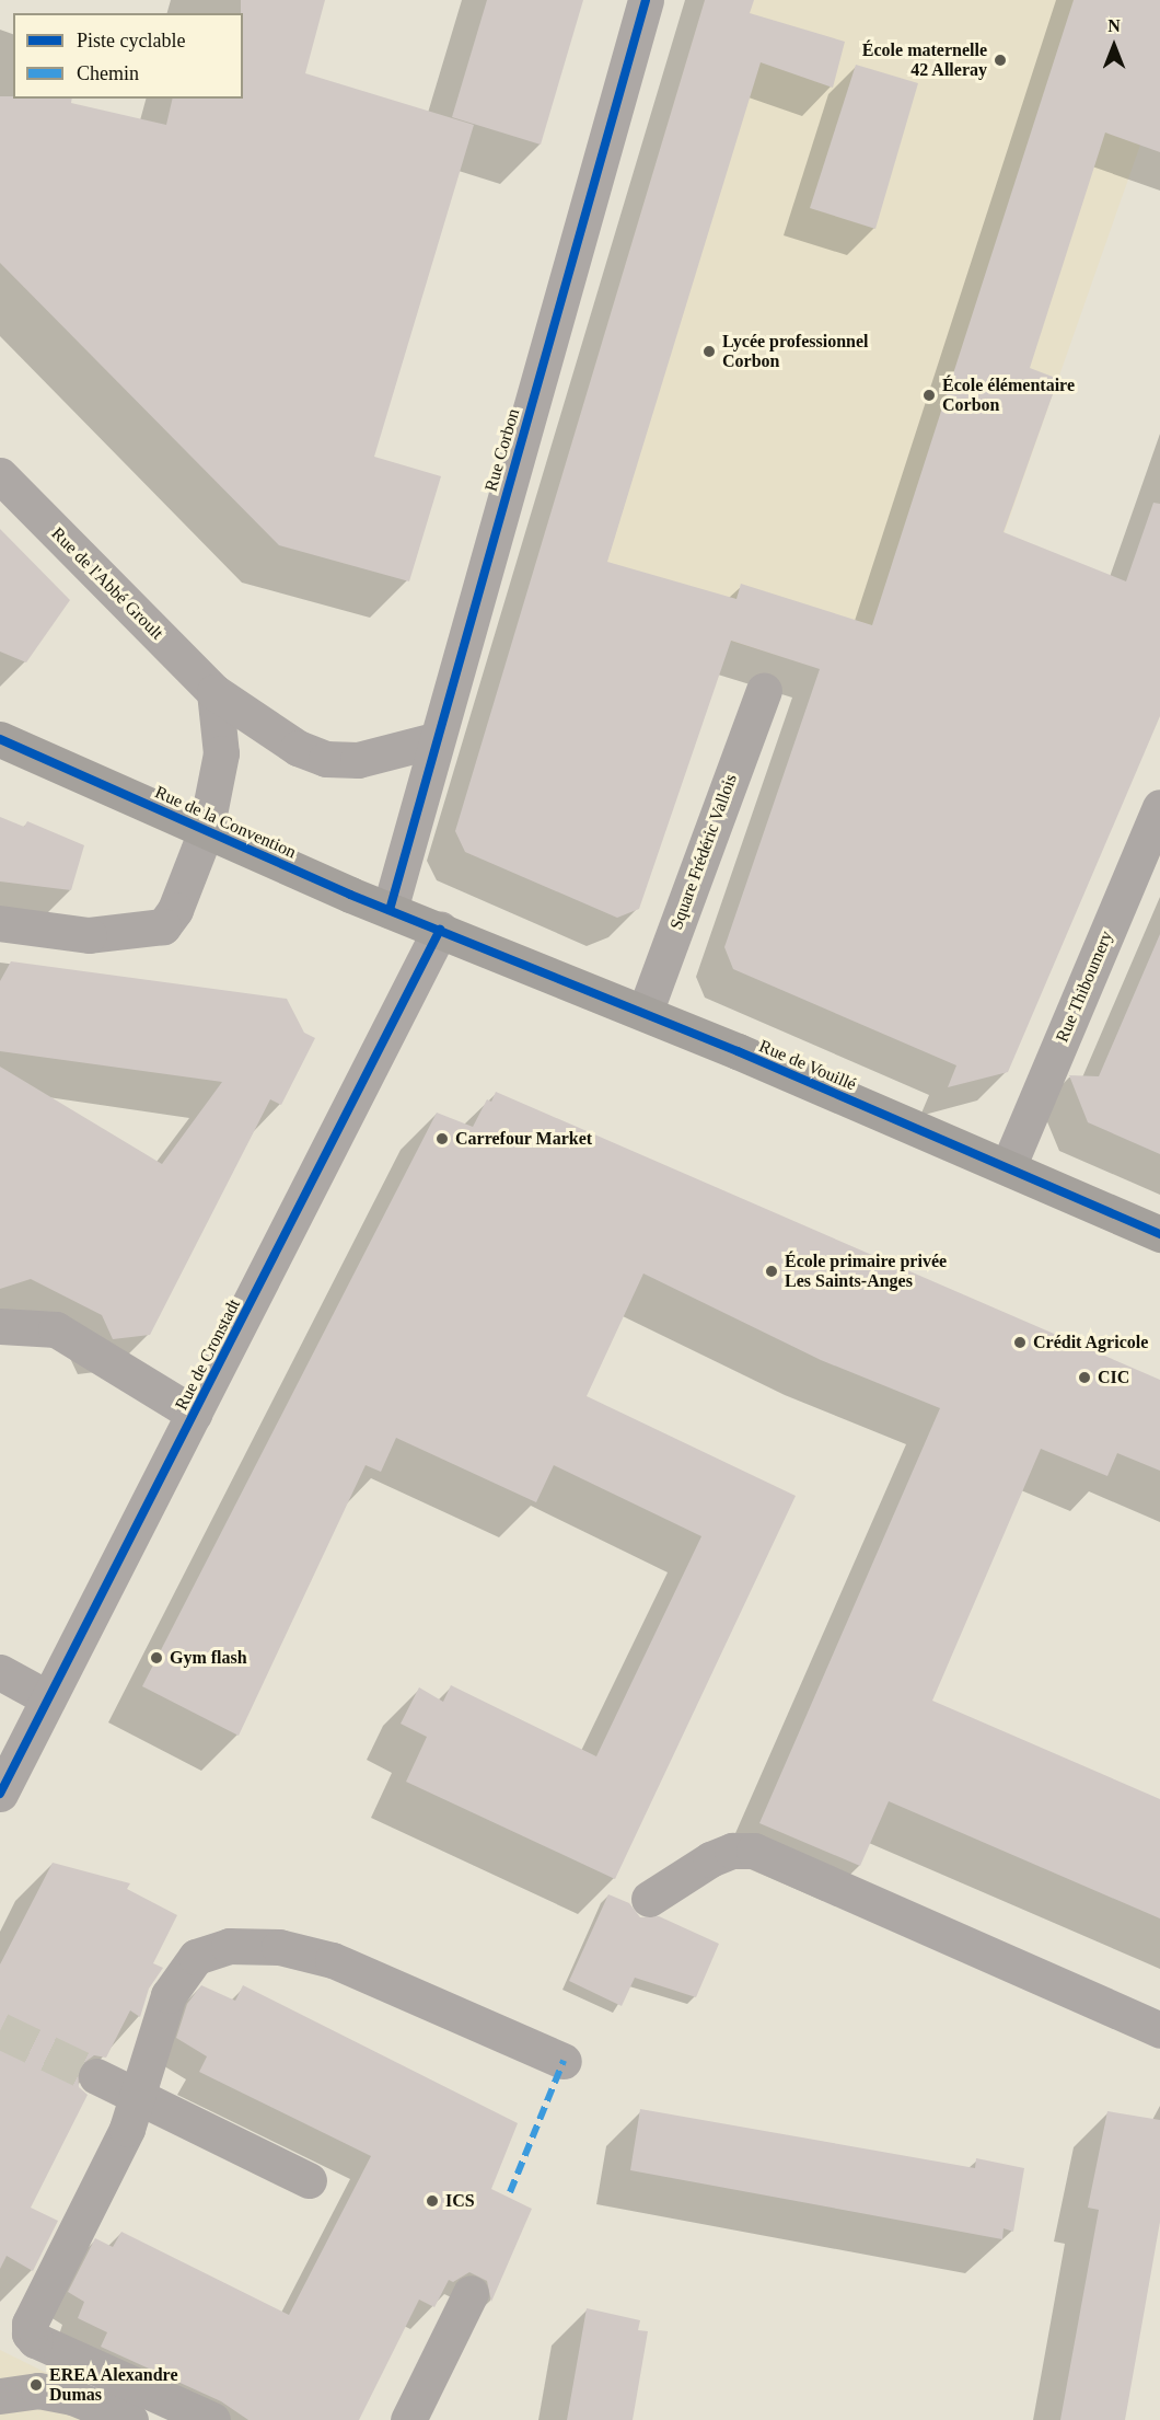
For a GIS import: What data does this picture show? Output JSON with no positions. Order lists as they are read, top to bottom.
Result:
{
  "streets": {
    "main road": ["Rue de la Convention", "Rue de Vouillé"],
    "street": [
      "Rue Corbon",
      "Rue de l'Abbé Groult",
      "Square Frédéric Vallois",
      "Rue Thiboumery",
      "Rue de Cronstadt"
    ]
  },
  "crossings": [
    ["Rue Corbon", "Rue de l'Abbé Groult"],
    ["Rue Corbon", "Rue de la Convention"],
    ["Rue de la Convention", "Rue de Vouillé"],
    ["Rue de la Convention", "Rue de Cronstadt"],
    ["Square Frédéric Vallois", "Rue de Vouillé"],
    ["Rue Thiboumery", "Rue de Vouillé"],
    ["Rue de Vouillé", "Rue de Cronstadt"]
  ],
  "places": [
    "École maternelle 42 Alleray",
    "Lycée professionnel Corbon",
    "École élémentaire Corbon",
    "Carrefour Market",
    "École primaire privée Les Saints-Anges",
    "Crédit Agricole",
    "CIC",
    "Gym flash",
    "ICS",
    "EREA Alexandre Dumas"
  ],
  "legend": ["Piste cyclable", "Chemin"],
  "north": "top"
}
